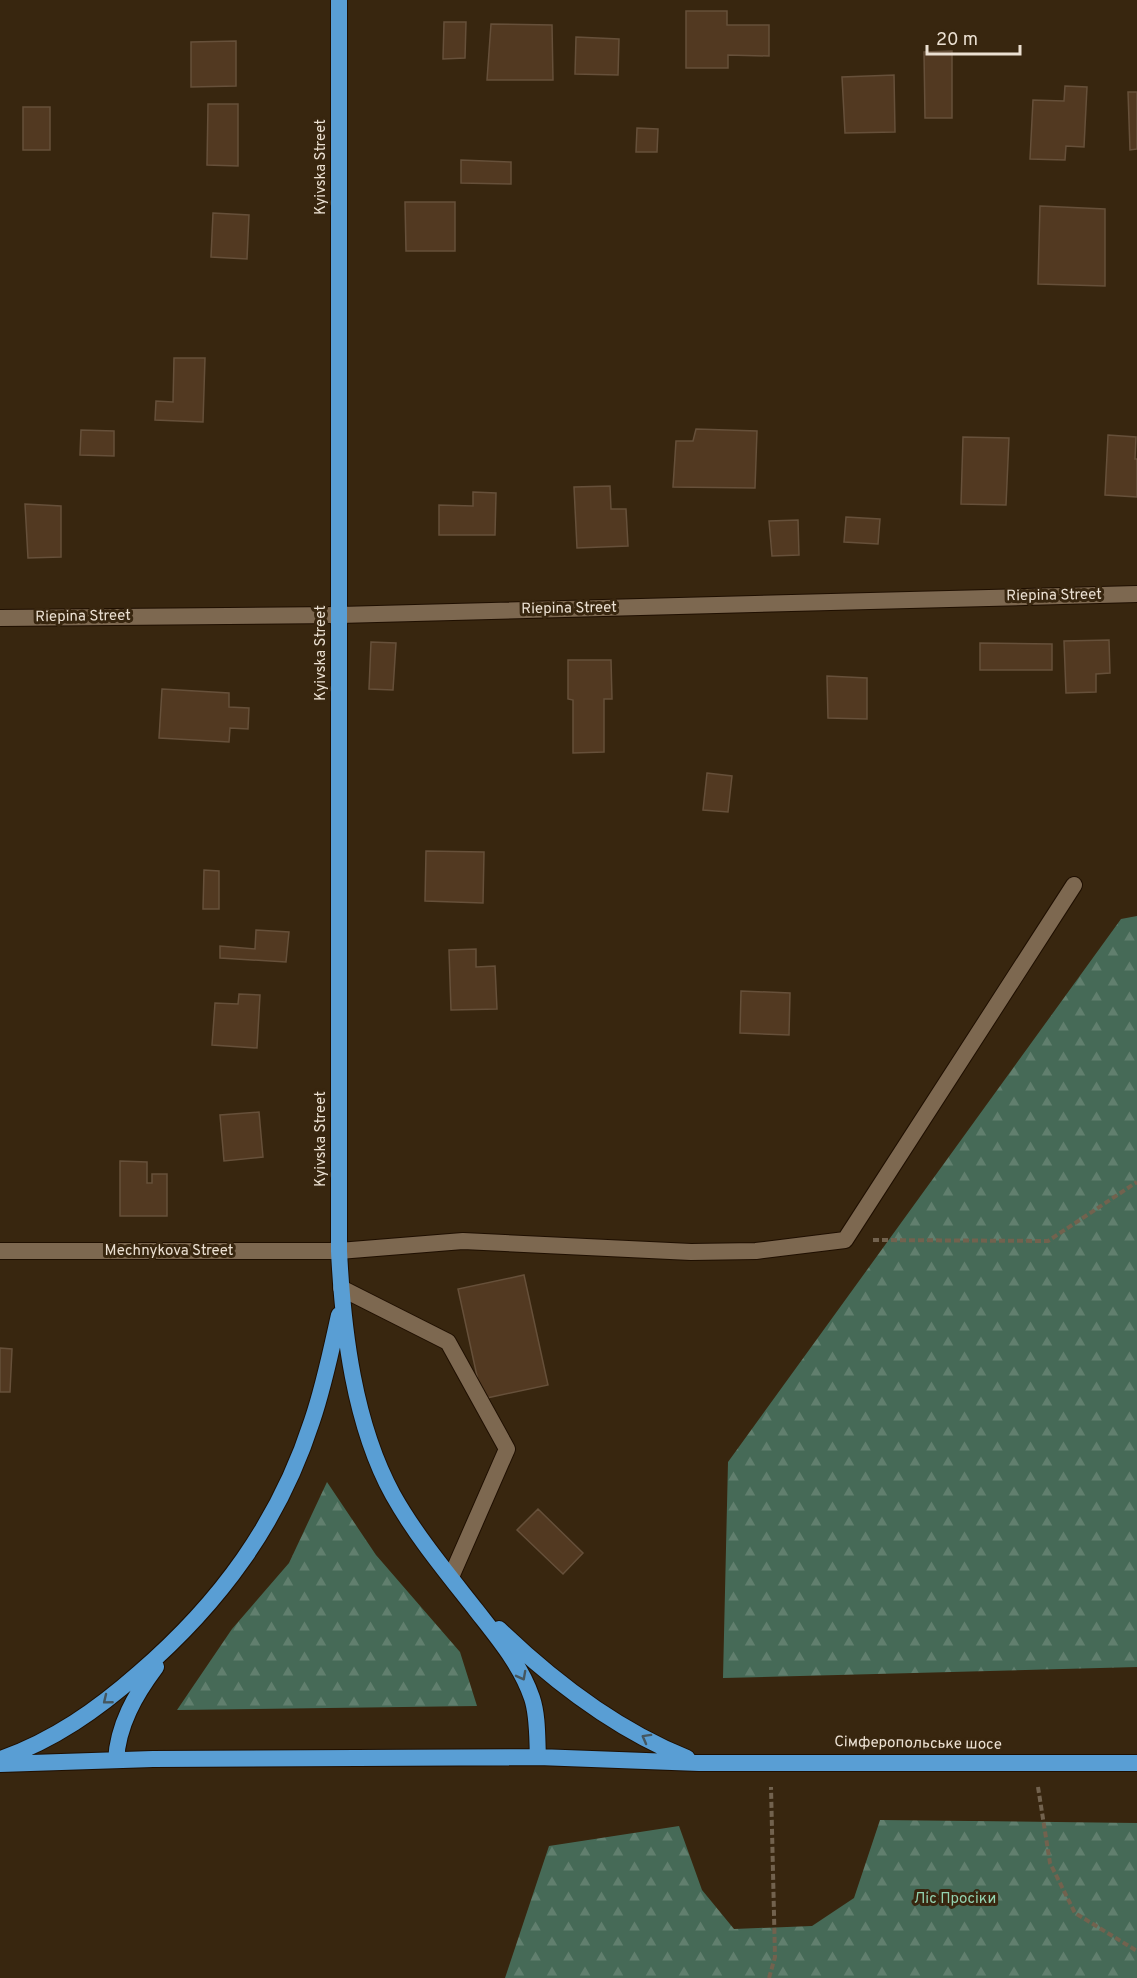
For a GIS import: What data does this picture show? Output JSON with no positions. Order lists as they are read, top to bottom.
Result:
{
  "streets": {
    "highway": ["Kyivska Street", "Сімферопольське шосе"],
    "street": ["Riepina Street", "Mechnykova Street"]
  },
  "crossings": [
    ["Kyivska Street", "Riepina Street"],
    ["Kyivska Street", "Mechnykova Street"]
  ],
  "parks": ["Ліс Просіки"],
  "scale_bar": "20 m"
}
